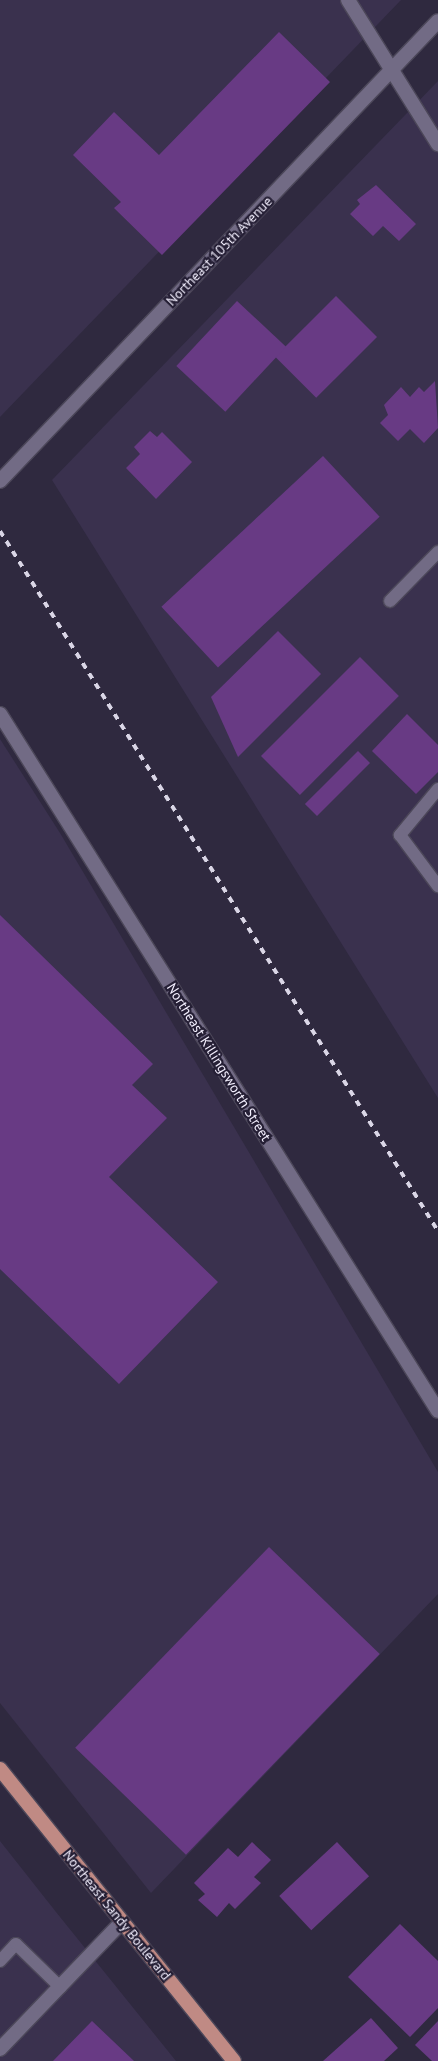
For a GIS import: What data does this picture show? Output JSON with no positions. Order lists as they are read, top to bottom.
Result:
{
  "streets": {
    "main road": ["Northeast Sandy Boulevard"],
    "street": ["Northeast 105th Avenue", "Northeast Killingsworth Street"]
  }
}
